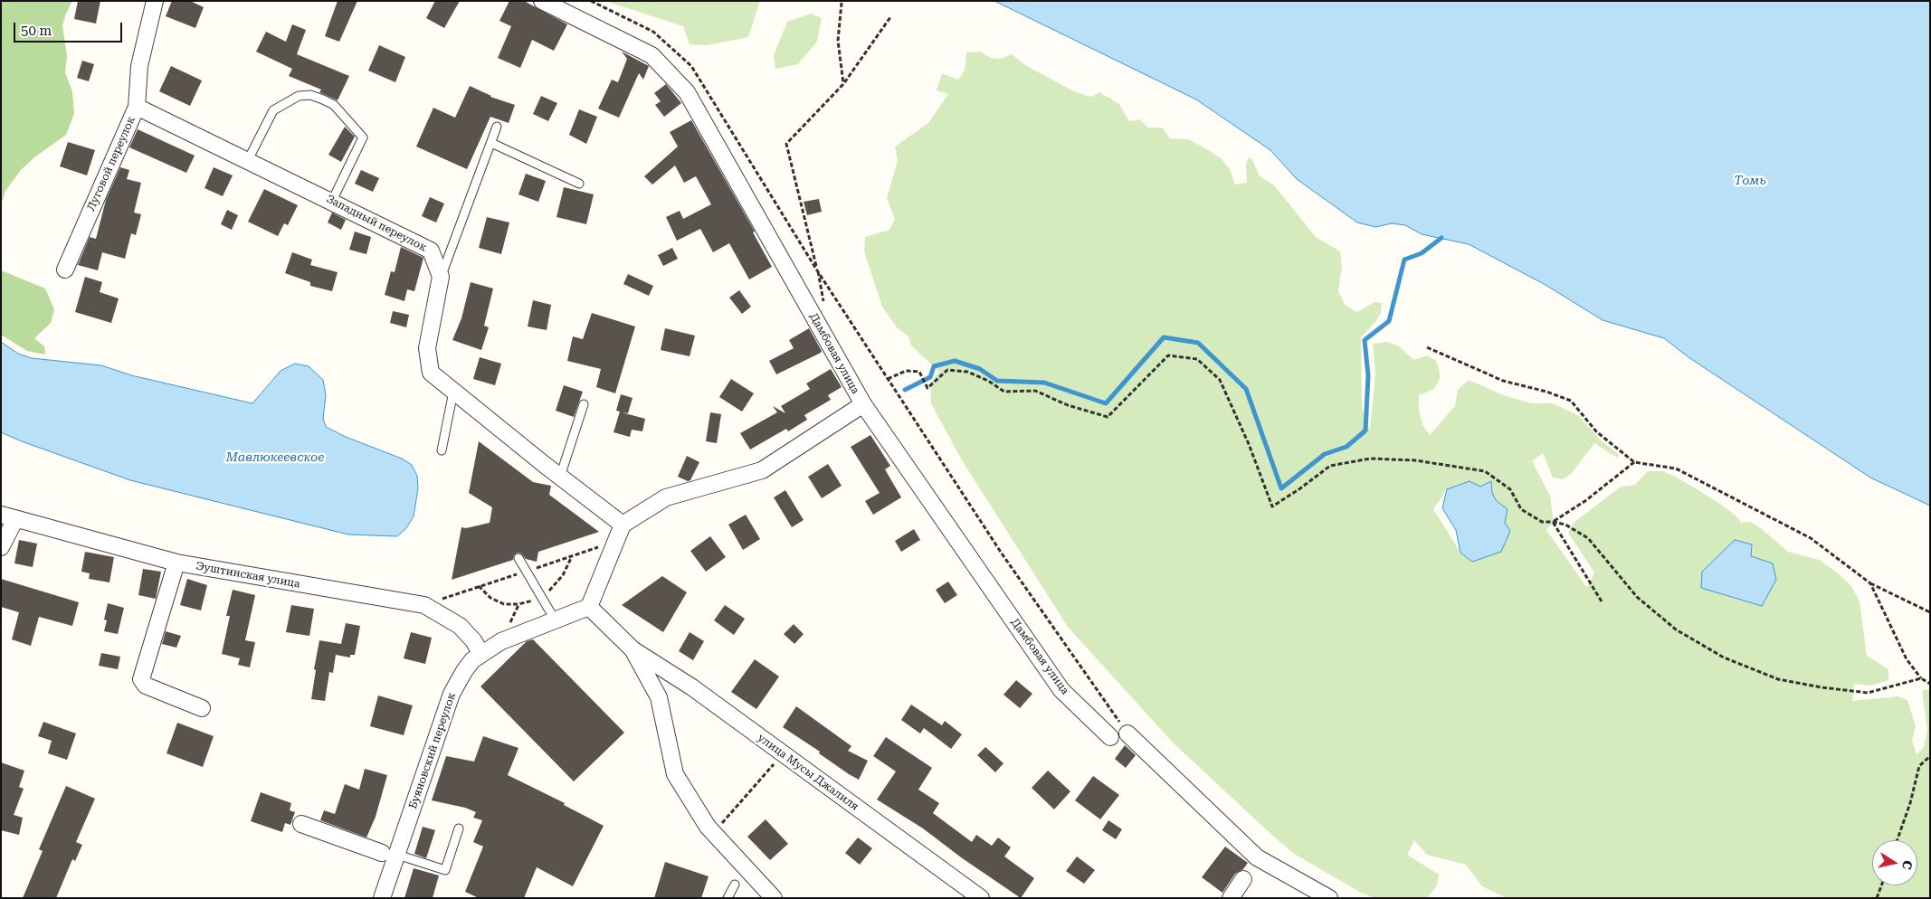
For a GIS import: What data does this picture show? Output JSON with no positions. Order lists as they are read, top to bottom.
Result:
{
  "streets": {
    "street": [
      "Луговой переулок",
      "Западный переулок",
      "Дамбовая улица",
      "Эуштинская улица",
      "Буяновский переулок",
      "улица Мусы Джалиля"
    ]
  },
  "crossings": [
    ["Луговой переулок", "Западный переулок"],
    ["Эуштинская улица", "Буяновский переулок"]
  ],
  "water": ["Томь", "Мавлюкеевское"],
  "scale_bar": "50 m",
  "north": "right"
}
